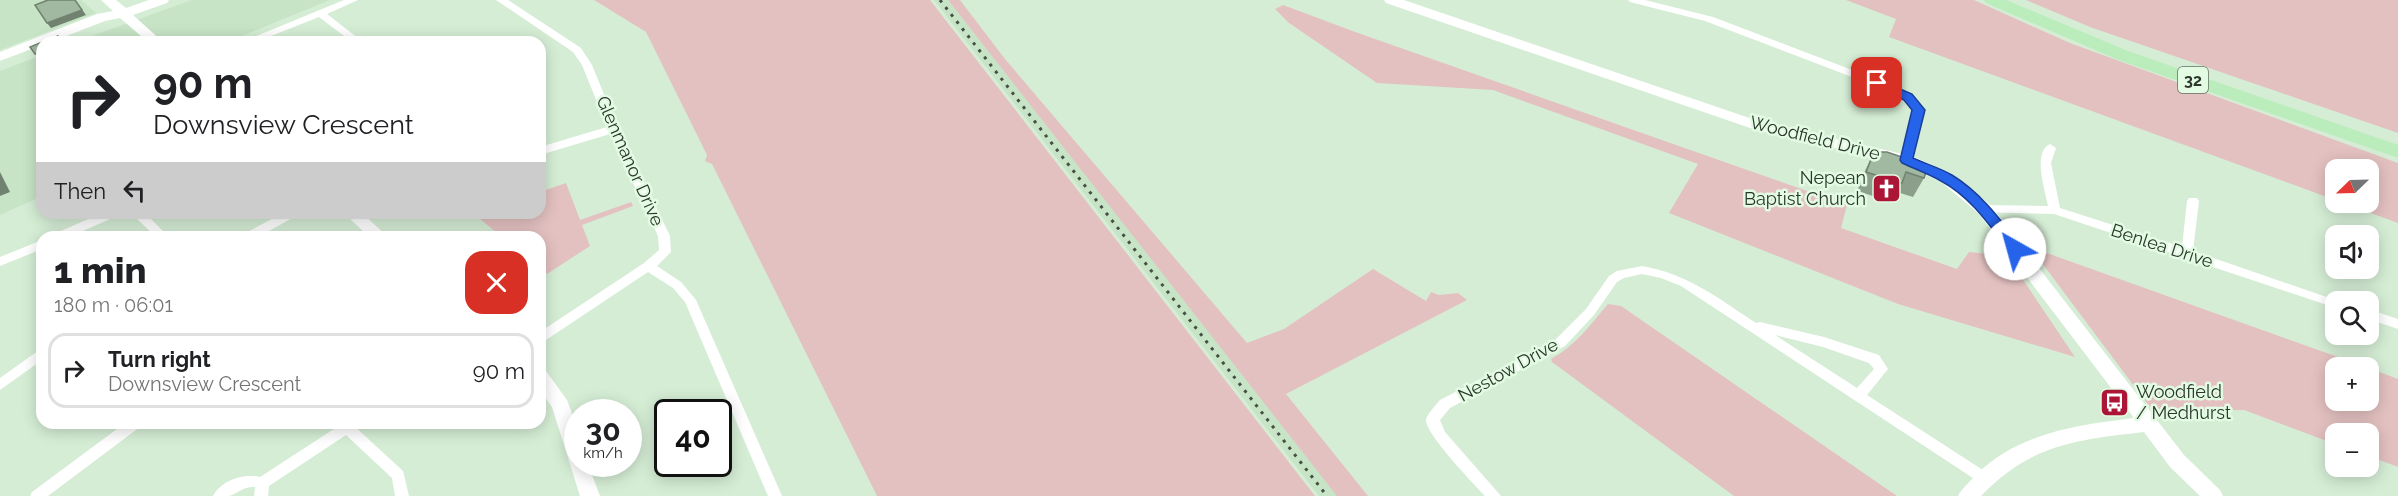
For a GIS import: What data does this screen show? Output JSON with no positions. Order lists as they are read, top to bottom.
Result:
{
  "streets": {
    "main road": ["32"],
    "street": [
      "Woodfield Drive",
      "Glenmanor Drive",
      "Benlea Drive",
      "Nestow Drive"
    ]
  },
  "crossings": [
    ["Woodfield Drive", "Benlea Drive"]
  ],
  "places": {
    "church": ["Nepean Baptist Church"],
    "bus stop": ["Woodfield / Medhurst"]
  },
  "north": "bottom left",
  "page": {
    "turn": ["90 m", "Downsview Crescent"],
    "map_buttons": ["+", "−"],
    "then": "Then",
    "heading": ["1 min", "180 m · 06:01"],
    "list": [
      {
        "name": "Turn right",
        "note": "Downsview Crescent",
        "value": "90 m"
      }
    ],
    "speed": "30 km/h",
    "limit": "40"
  }
}
